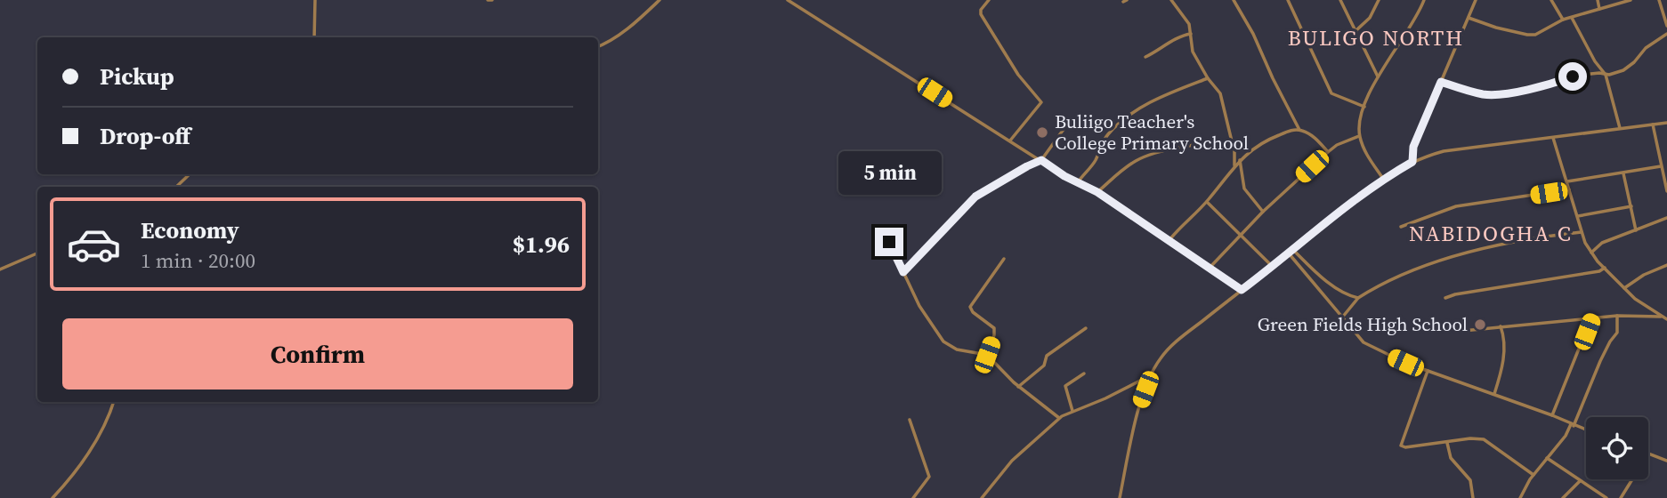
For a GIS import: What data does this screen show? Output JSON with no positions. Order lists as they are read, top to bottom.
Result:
{
  "districts": ["BULIGO NORTH", "NABIDOGHA C"],
  "places": ["Buliigo Teacher's College Primary School", "Green Fields High School"],
  "page": {
    "banner": ["Pickup", "Drop-off"],
    "bubble": "5 min",
    "list": [
      {
        "name": "Economy",
        "note": "1 min · 20:00",
        "value": "$1.96"
      }
    ],
    "buttons": "Confirm"
  }
}
